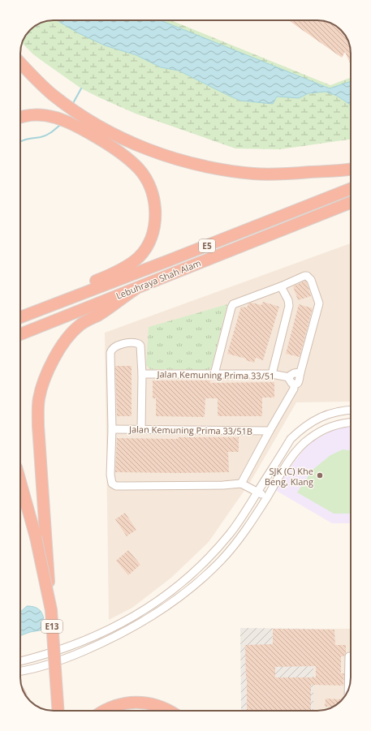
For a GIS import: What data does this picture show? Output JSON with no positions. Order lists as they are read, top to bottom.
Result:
{
  "streets": {
    "highway": ["E5", "Lebuhraya Shah Alam", "E13"],
    "street": ["Jalan Kemuning Prima 33/51", "Jalan Kemuning Prima 33/51B"]
  },
  "places": ["SJK (C) Khe Beng, Klang"]
}
